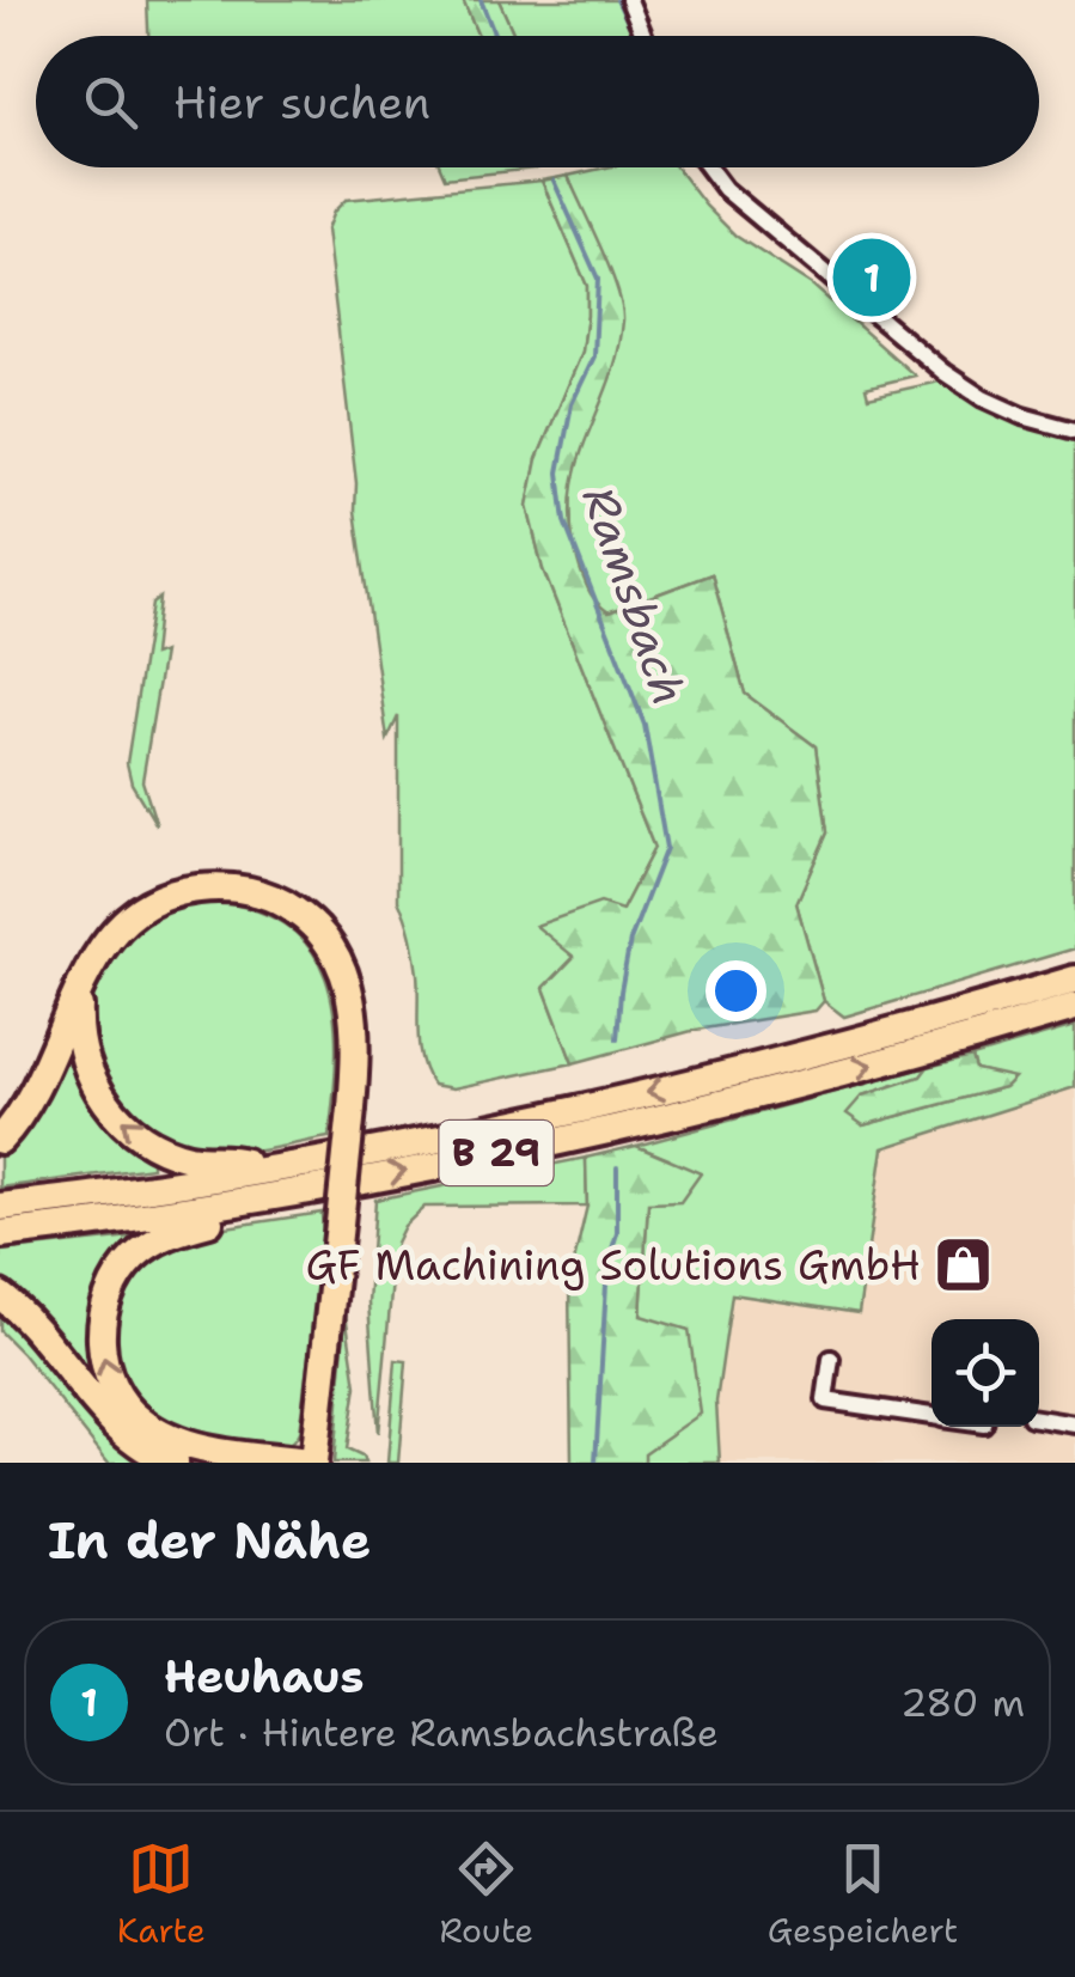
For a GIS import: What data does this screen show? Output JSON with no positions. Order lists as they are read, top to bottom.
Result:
{
  "streets": {
    "highway": ["B 29"]
  },
  "water": ["Ramsbach"],
  "places": {
    "shop": ["GF Machining Solutions GmbH"]
  },
  "page": {
    "search": "Hier suchen",
    "pins": "1",
    "heading": "In der Nähe",
    "list": [
      {
        "mark": "1",
        "name": "Heuhaus",
        "note": "Ort · Hintere Ramsbachstraße",
        "value": "280 m"
      }
    ],
    "nav": ["Karte", "Route", "Gespeichert"]
  }
}
